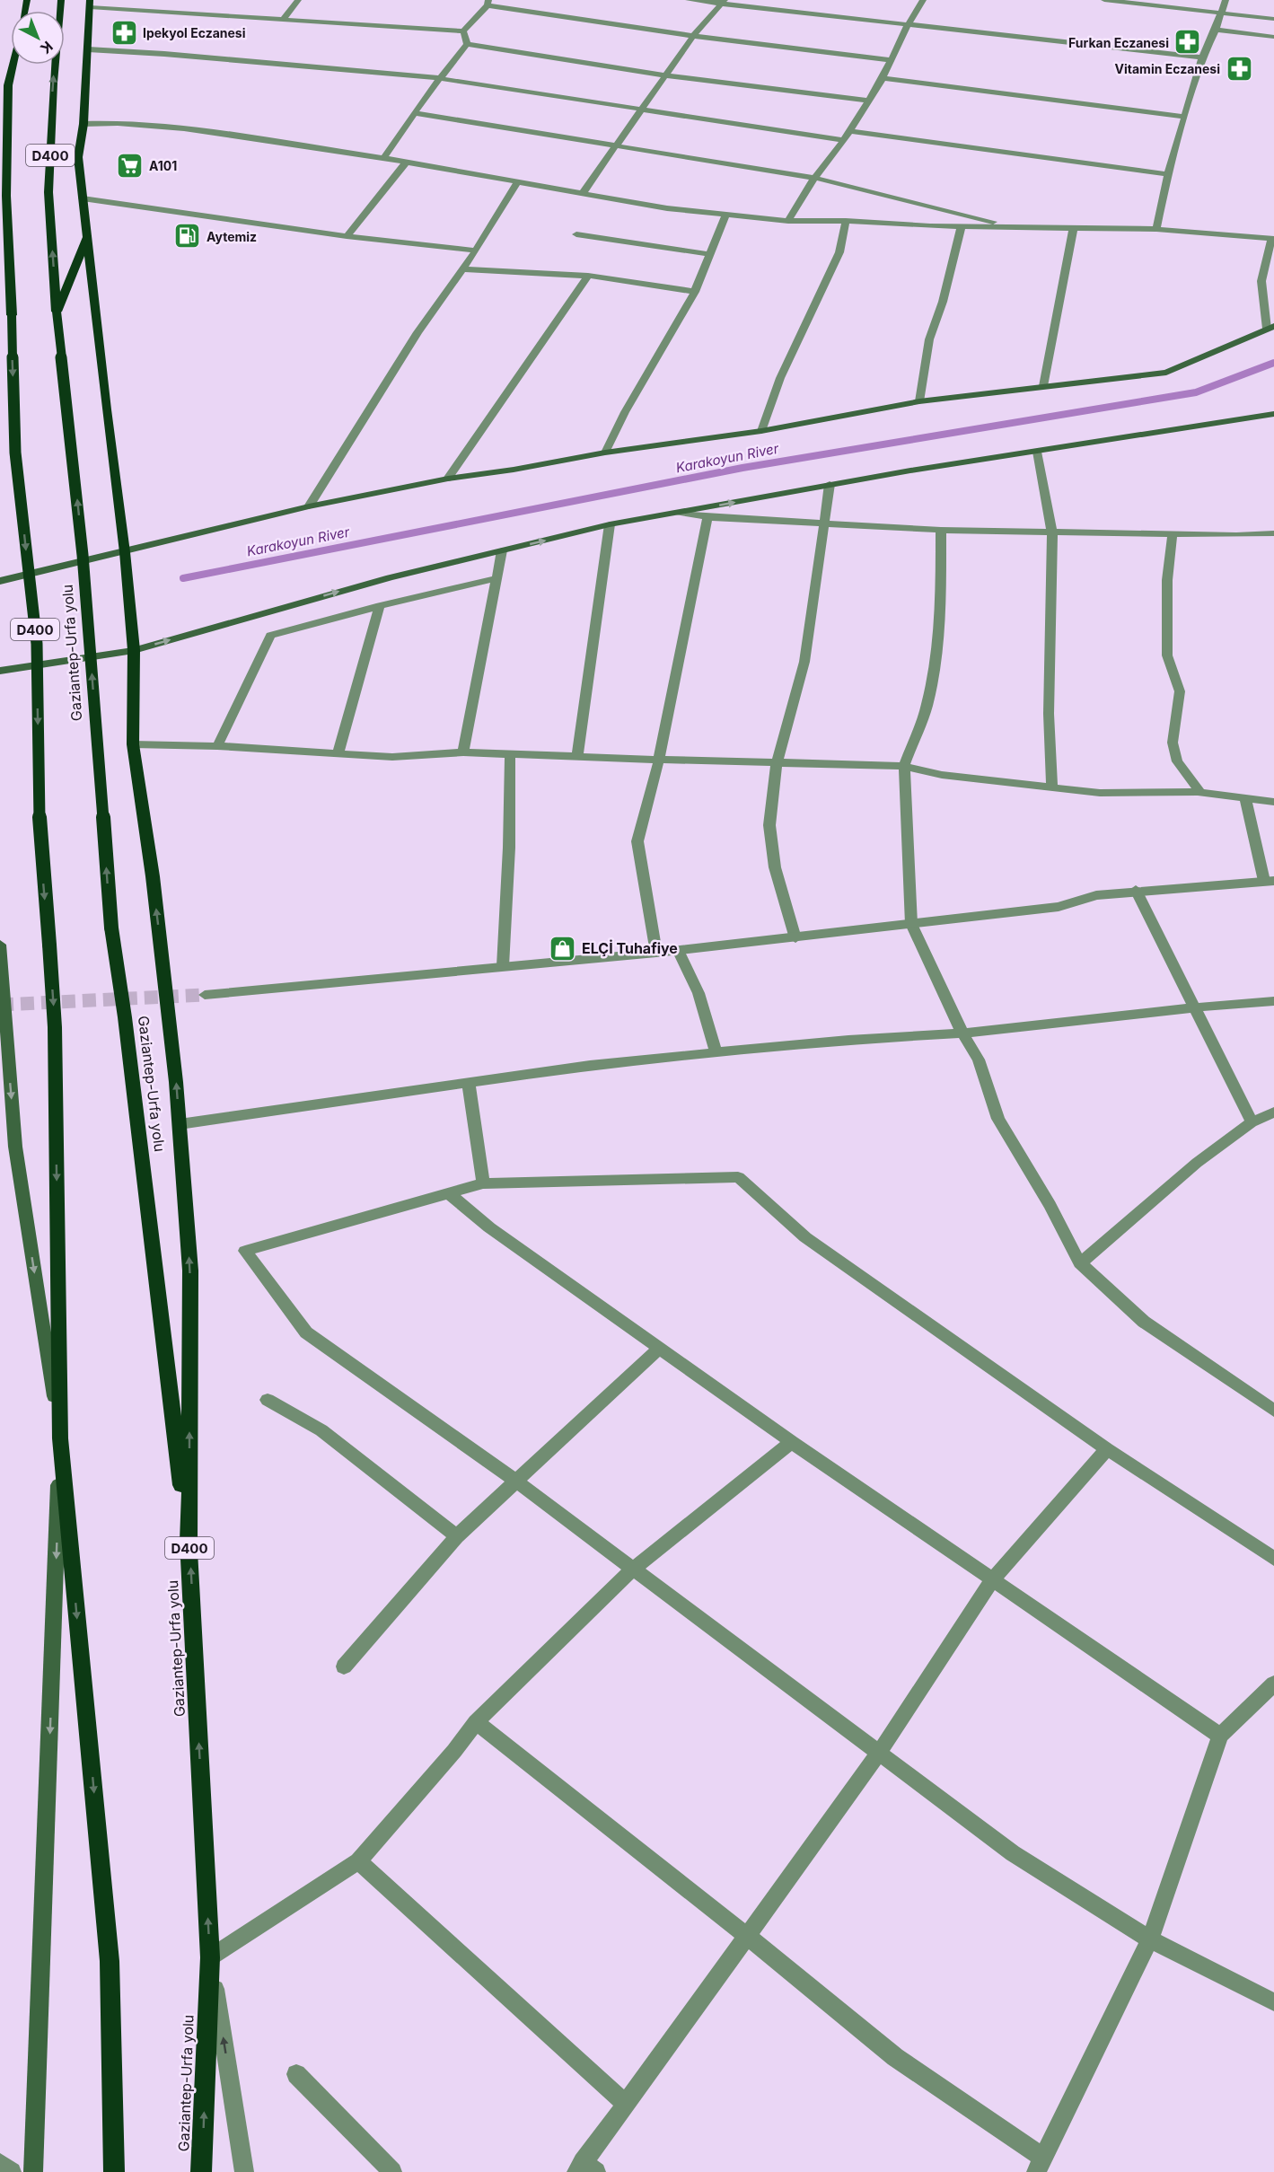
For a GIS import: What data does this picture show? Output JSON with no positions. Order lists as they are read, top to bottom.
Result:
{
  "streets": {
    "highway": ["D400", "Gaziantep-Urfa yolu"]
  },
  "water": ["Karakoyun River"],
  "places": {
    "pharmacy": ["Ipekyol Eczanesi", "Furkan Eczanesi", "Vitamin Eczanesi"],
    "supermarket": ["A101"],
    "fuel station": ["Aytemiz"],
    "shop": ["ELÇİ Tuhafiye"]
  },
  "north": "bottom right"
}
